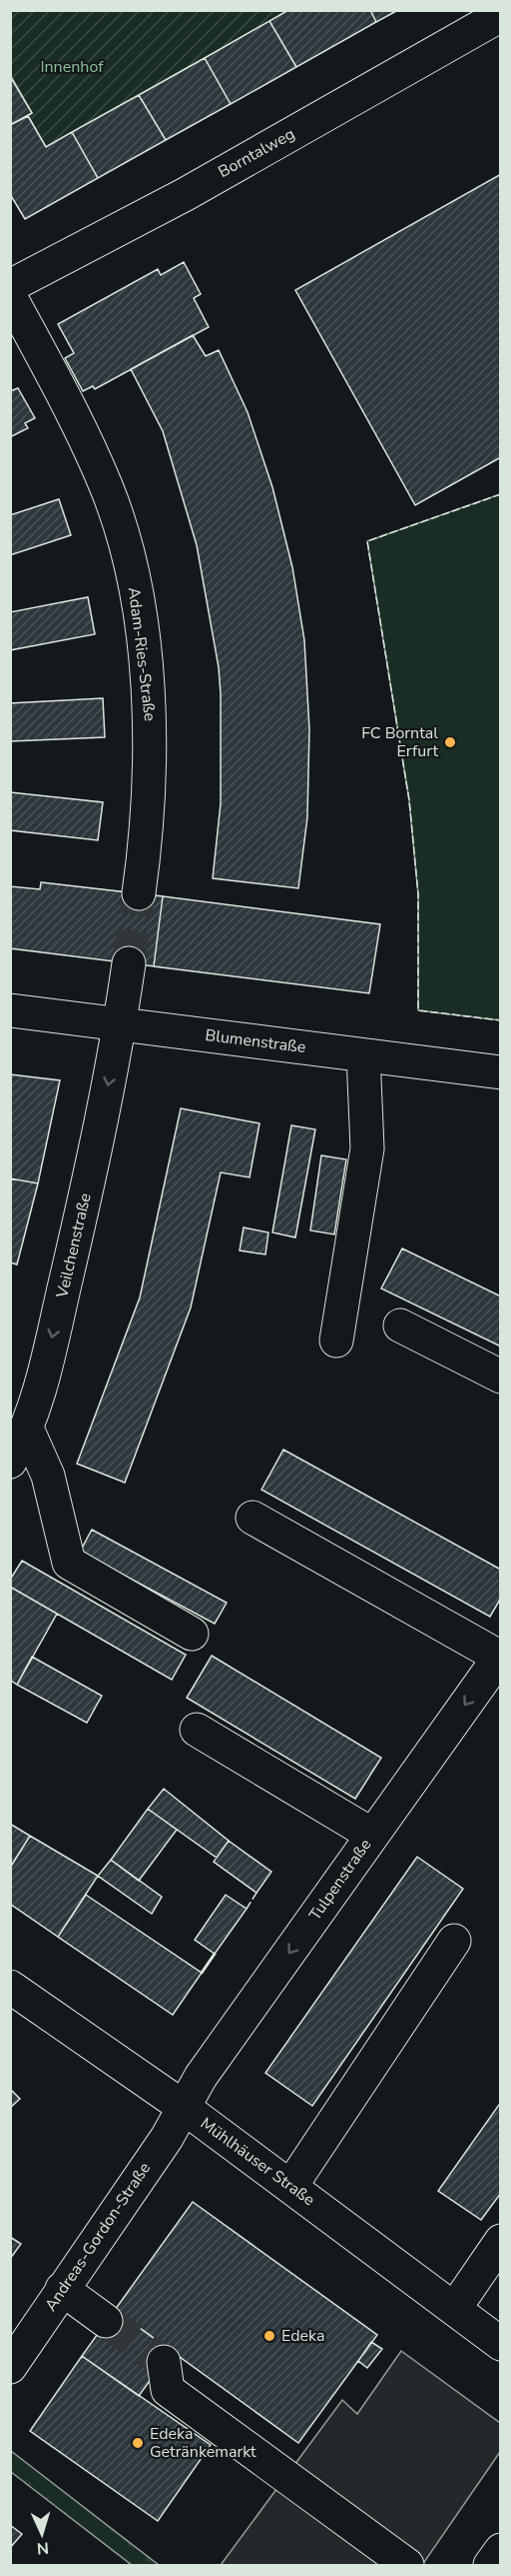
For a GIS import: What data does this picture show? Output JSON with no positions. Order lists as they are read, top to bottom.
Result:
{
  "streets": {
    "street": [
      "Borntalweg",
      "Adam-Ries-Straße",
      "Blumenstraße",
      "Veilchenstraße",
      "Tulpenstraße",
      "Mühlhäuser Straße",
      "Andreas-Gordon-Straße"
    ]
  },
  "crossings": [
    ["Blumenstraße", "Veilchenstraße"],
    ["Tulpenstraße", "Mühlhäuser Straße"],
    ["Tulpenstraße", "Andreas-Gordon-Straße"],
    ["Mühlhäuser Straße", "Andreas-Gordon-Straße"]
  ],
  "parks": ["Innenhof"],
  "places": ["FC Borntal Erfurt", "Edeka", "Edeka Getränkemarkt"],
  "north": "bottom"
}
